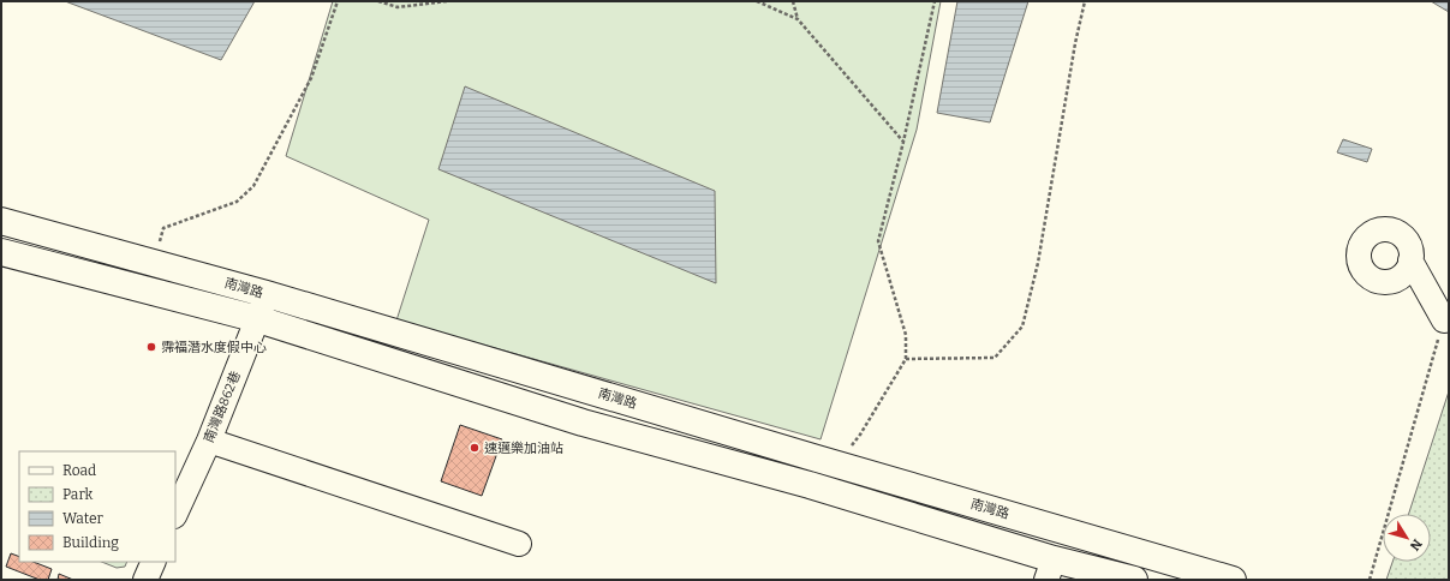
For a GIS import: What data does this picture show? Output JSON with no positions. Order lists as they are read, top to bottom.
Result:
{
  "streets": {
    "main road": ["南灣路"],
    "street": ["南灣路862巷"]
  },
  "crossings": [
    ["南灣路", "南灣路862巷"]
  ],
  "places": ["霈福潛水度假中心", "速邁樂加油站"],
  "legend": [
    "Road",
    "Park",
    "Water",
    "Building"
  ],
  "north": "bottom right"
}
